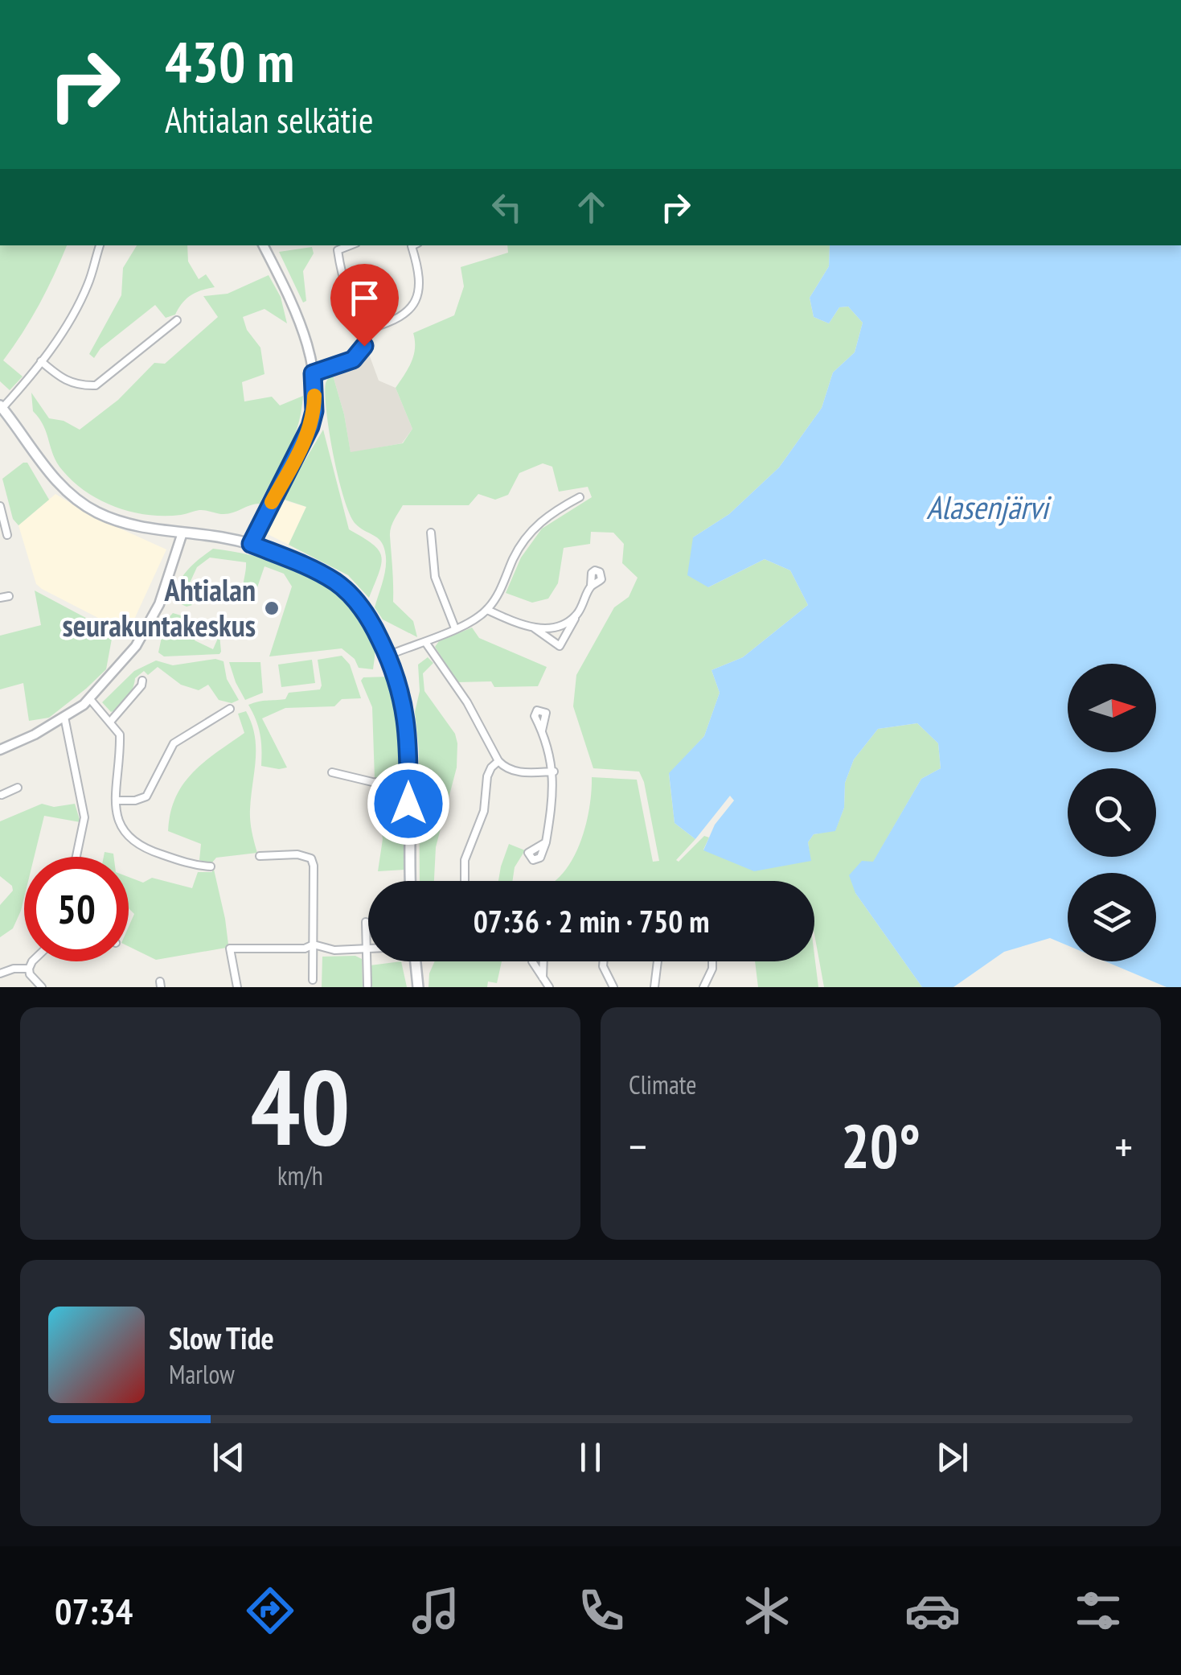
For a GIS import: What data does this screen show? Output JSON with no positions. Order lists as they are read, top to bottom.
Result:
{
  "water": ["Alasenjärvi"],
  "places": ["Ahtialan seurakuntakeskus"],
  "north": "right",
  "page": {
    "turn": ["430 m", "Ahtialan selkätie"],
    "limit": "50",
    "trip": "07:36 · 2 min · 750 m",
    "tile": [
      ["40", "km/h"],
      "Climate"
    ],
    "heat": ["−", "20°", "+"],
    "song": ["Slow Tide", "Marlow"],
    "tabs": "07:34"
  }
}
